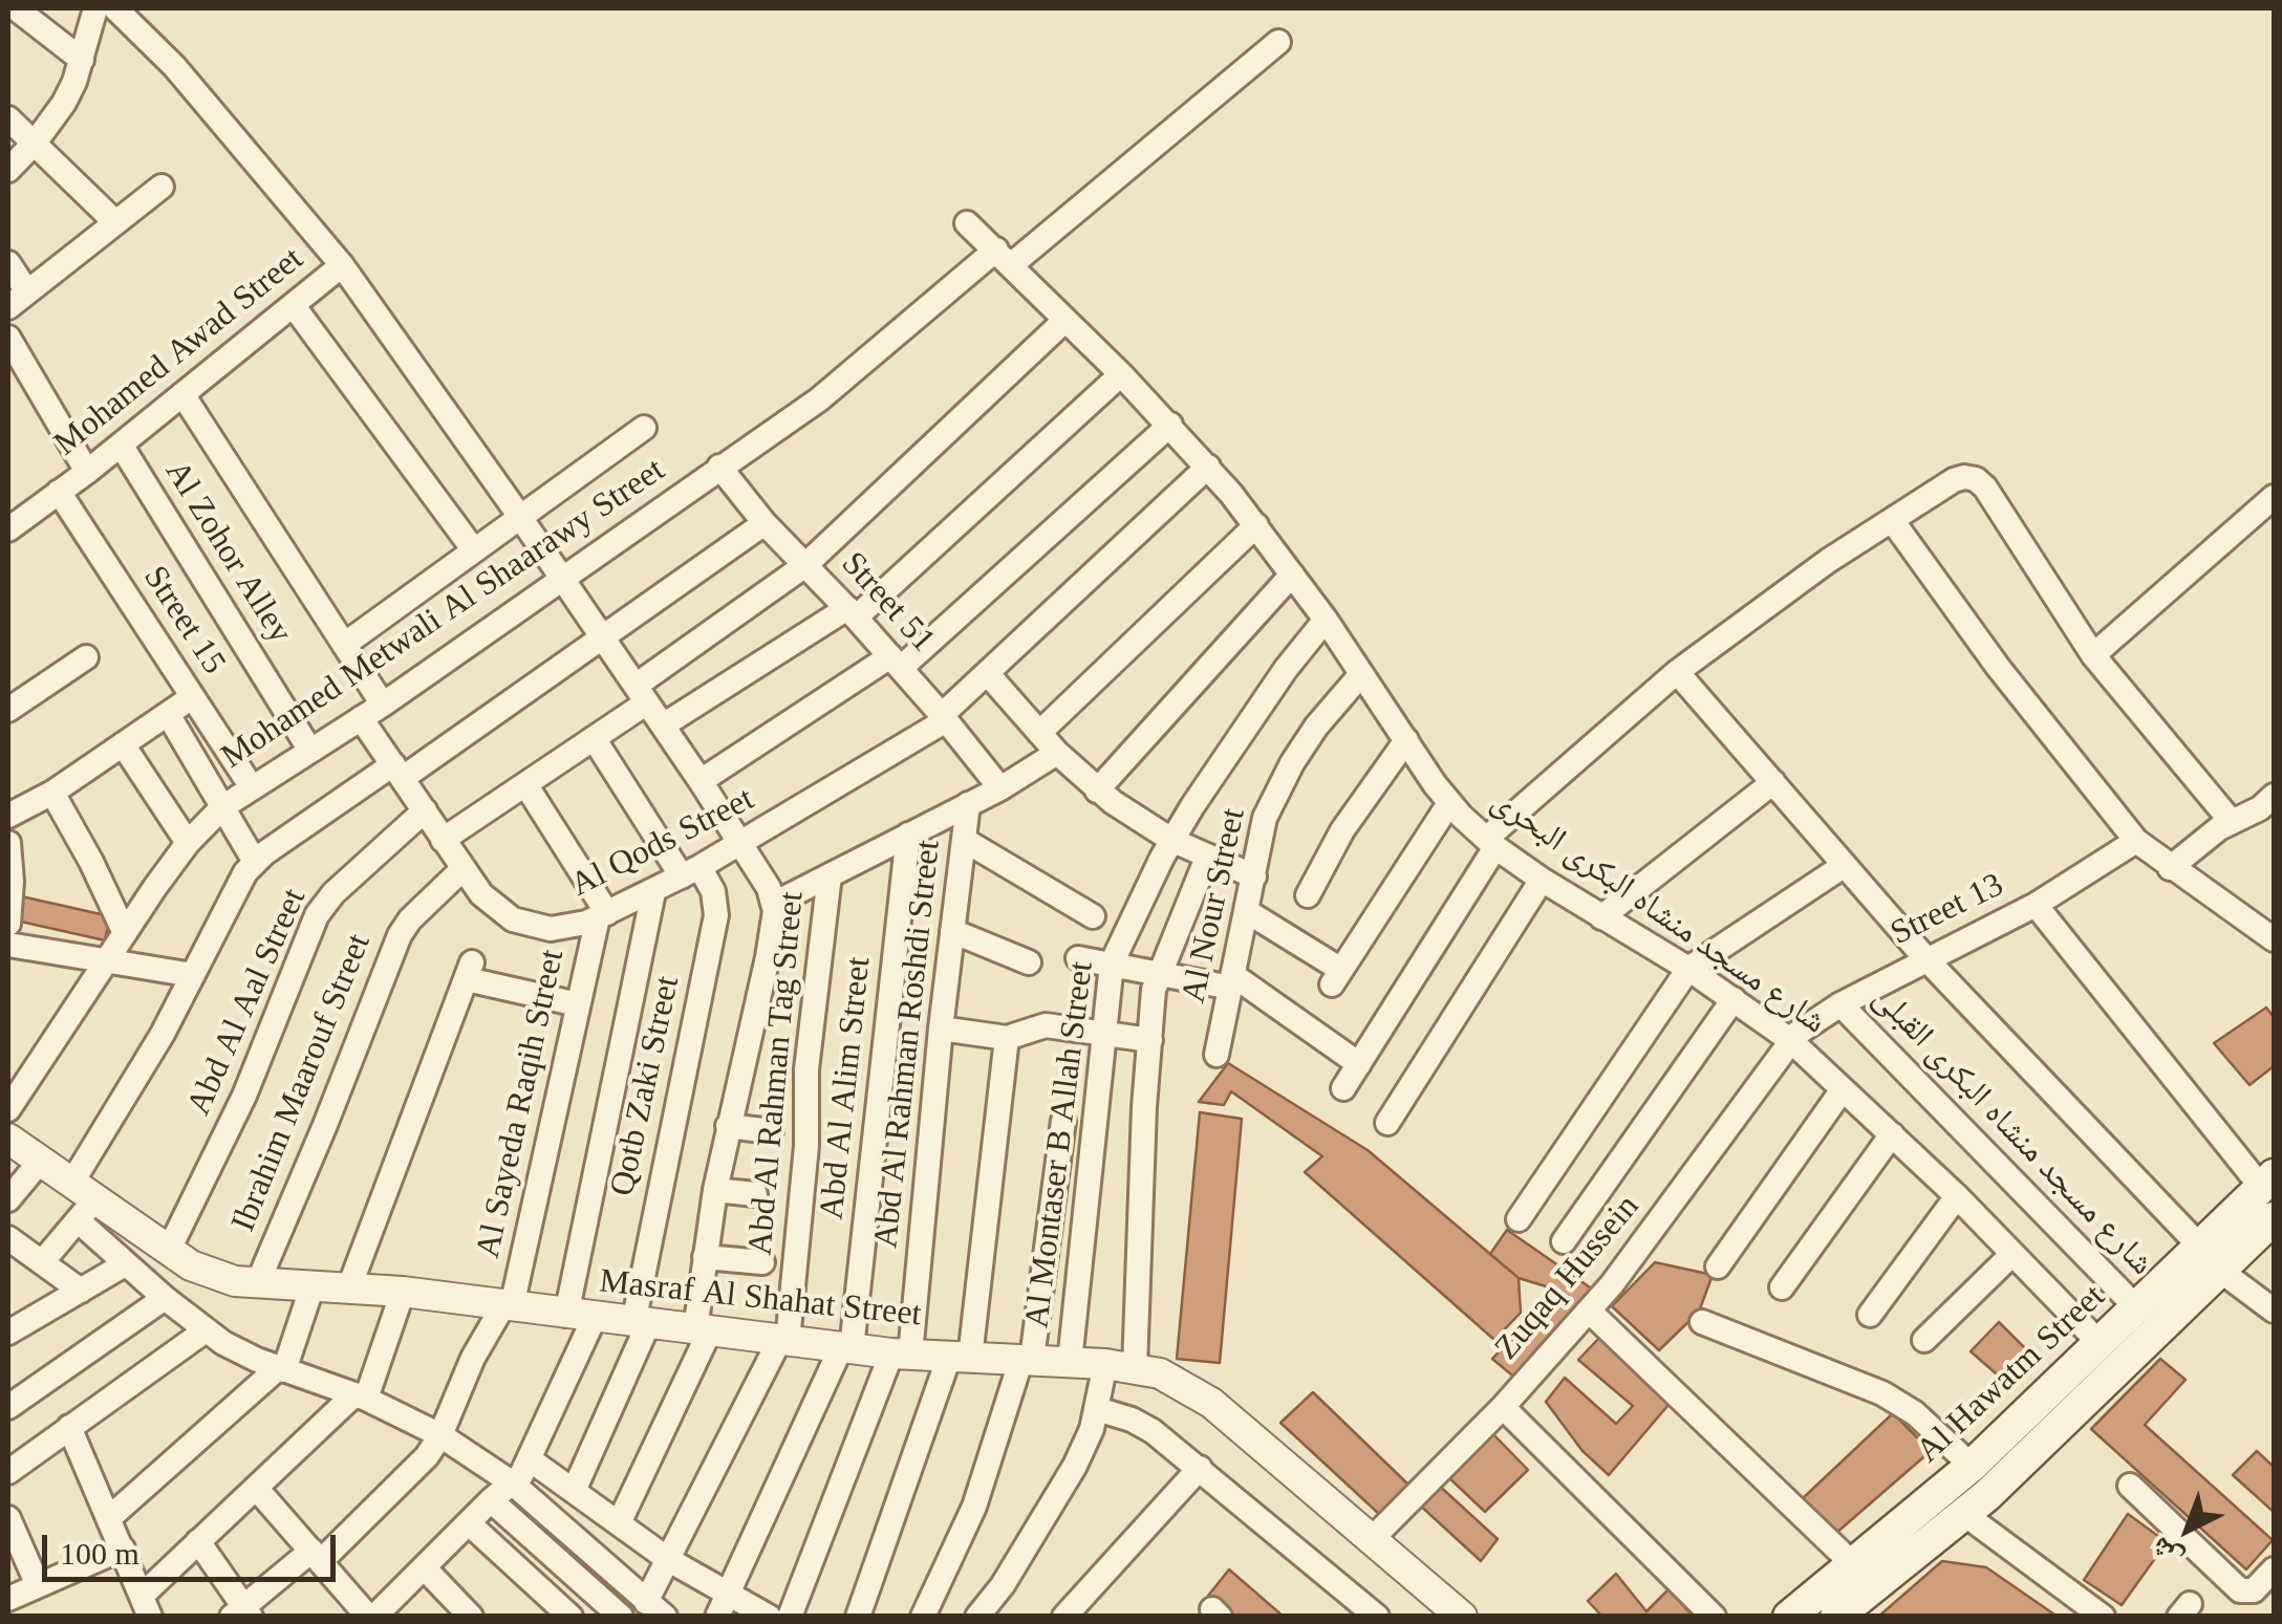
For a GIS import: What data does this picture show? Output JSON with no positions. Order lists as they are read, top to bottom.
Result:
{
  "streets": {
    "main road": ["Al Hawatm Street"],
    "street": [
      "Mohamed Awad Street",
      "Al Zohor Alley",
      "Street 51",
      "Mohamed Metwali Al Shaarawy Street",
      "Street 15",
      "Al Qods Street",
      "Al Nour Street",
      "Street 13",
      "شارع مسجد منشاه البكرى البحرى",
      "Abd Al Aal Street",
      "Abd Al Rahman Roshdi Street",
      "Abd Al Rahman Tag Street",
      "Ibrahim Maarouf Street",
      "Qotb Zaki Street",
      "Abd Al Alim Street",
      "Al Sayeda Raqih Street",
      "شارع مسجد منشاه البكرى القبلى",
      "Al Montaser B Allah Street",
      "Zuqaq Hussein",
      "Masraf Al Shahat Street"
    ]
  },
  "crossings": [
    ["Mohamed Awad Street", "Al Zohor Alley"],
    ["Mohamed Awad Street", "Street 15"],
    ["Al Zohor Alley", "Mohamed Metwali Al Shaarawy Street"],
    ["Street 51", "Mohamed Metwali Al Shaarawy Street"],
    ["Street 51", "Al Qods Street"],
    ["Mohamed Metwali Al Shaarawy Street", "Street 15"],
    ["Mohamed Metwali Al Shaarawy Street", "Al Qods Street"],
    ["Mohamed Metwali Al Shaarawy Street", "شارع مسجد منشاه البكرى البحرى"],
    ["Al Qods Street", "شارع مسجد منشاه البكرى البحرى"],
    ["Al Qods Street", "Abd Al Aal Street"],
    ["Al Qods Street", "Ibrahim Maarouf Street"],
    ["Al Qods Street", "Qotb Zaki Street"],
    ["Al Qods Street", "Al Sayeda Raqih Street"],
    ["Al Nour Street", "شارع مسجد منشاه البكرى البحرى"],
    ["Street 13", "شارع مسجد منشاه البكرى البحرى"],
    ["Street 13", "شارع مسجد منشاه البكرى القبلى"],
    ["Street 13", "Zuqaq Hussein"],
    ["شارع مسجد منشاه البكرى البحرى", "Al Montaser B Allah Street"],
    ["شارع مسجد منشاه البكرى البحرى", "Zuqaq Hussein"],
    ["شارع مسجد منشاه البكرى البحرى", "Al Hawatm Street"],
    ["Abd Al Aal Street", "Masraf Al Shahat Street"],
    ["Abd Al Rahman Roshdi Street", "Masraf Al Shahat Street"],
    ["Abd Al Rahman Tag Street", "Masraf Al Shahat Street"],
    ["Ibrahim Maarouf Street", "Masraf Al Shahat Street"],
    ["Qotb Zaki Street", "Masraf Al Shahat Street"],
    ["Abd Al Alim Street", "Masraf Al Shahat Street"],
    ["Al Sayeda Raqih Street", "Masraf Al Shahat Street"],
    ["شارع مسجد منشاه البكرى القبلى", "Al Hawatm Street"],
    ["Al Montaser B Allah Street", "Masraf Al Shahat Street"],
    ["Zuqaq Hussein", "Masraf Al Shahat Street"]
  ],
  "scale_bar": "100 m",
  "north": "bottom left"
}
